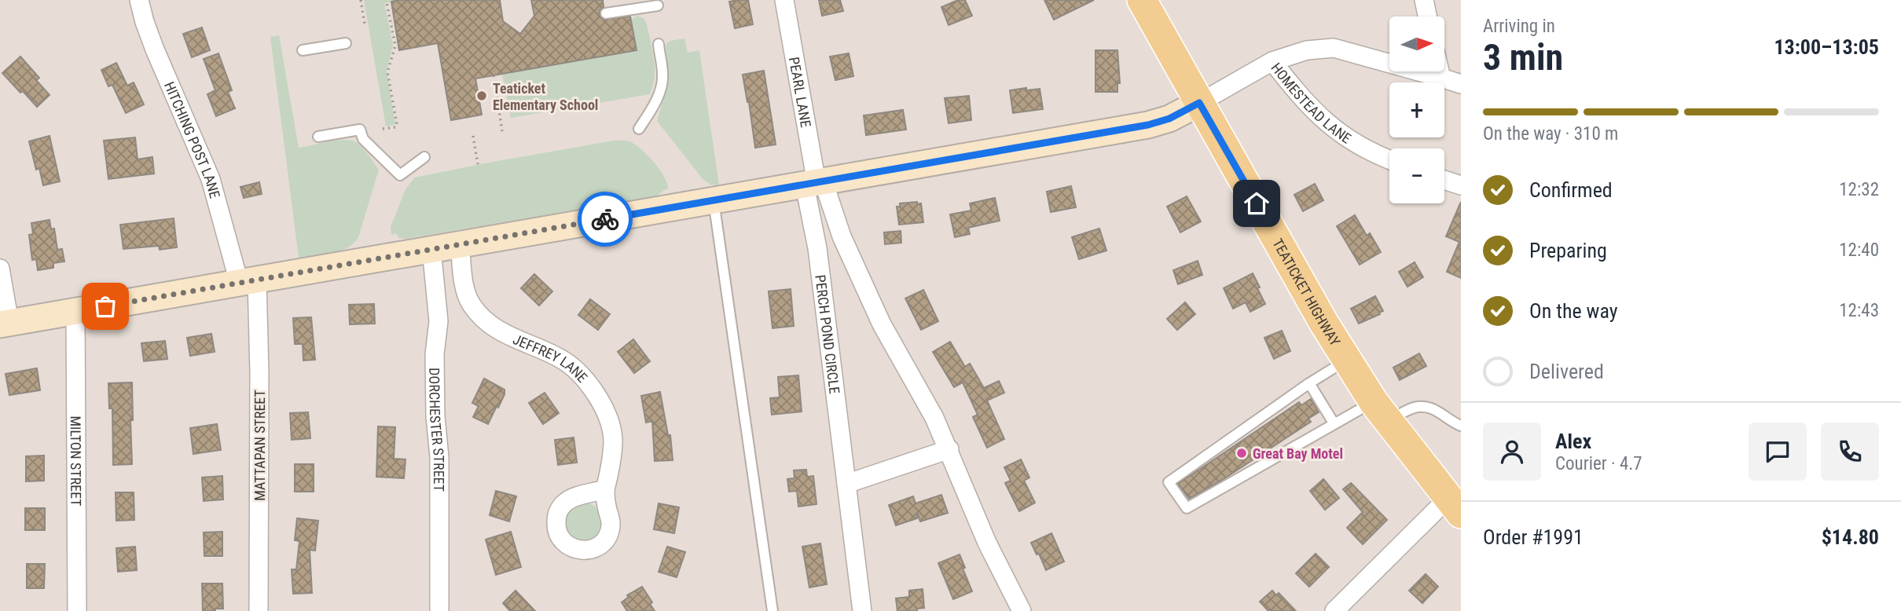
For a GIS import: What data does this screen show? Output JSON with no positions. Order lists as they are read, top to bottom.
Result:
{
  "streets": {
    "main road": ["TEATICKET HIGHWAY"],
    "street": [
      "PEARL LANE",
      "HOMESTEAD LANE",
      "HITCHING POST LANE",
      "PERCH POND CIRCLE",
      "JEFFREY LANE",
      "DORCHESTER STREET",
      "MATTAPAN STREET",
      "MILTON STREET"
    ]
  },
  "crossings": [
    ["PEARL LANE", "PERCH POND CIRCLE"],
    ["HOMESTEAD LANE", "TEATICKET HIGHWAY"],
    ["HITCHING POST LANE", "MATTAPAN STREET"]
  ],
  "places": ["Teaticket Elementary School", "Great Bay Motel"],
  "north": "right",
  "page": {
    "heading": ["3 min", "Arriving in", "13:00–13:05"],
    "panel": [
      "Alex",
      "Courier · 4.7",
      "Order #1991",
      "$14.80"
    ],
    "map_buttons": ["+", "−"],
    "bar": "On the way · 310 m",
    "list": [
      ["Confirmed", "12:32"],
      ["Preparing", "12:40"],
      ["On the way", "12:43"],
      "Delivered"
    ]
  }
}
